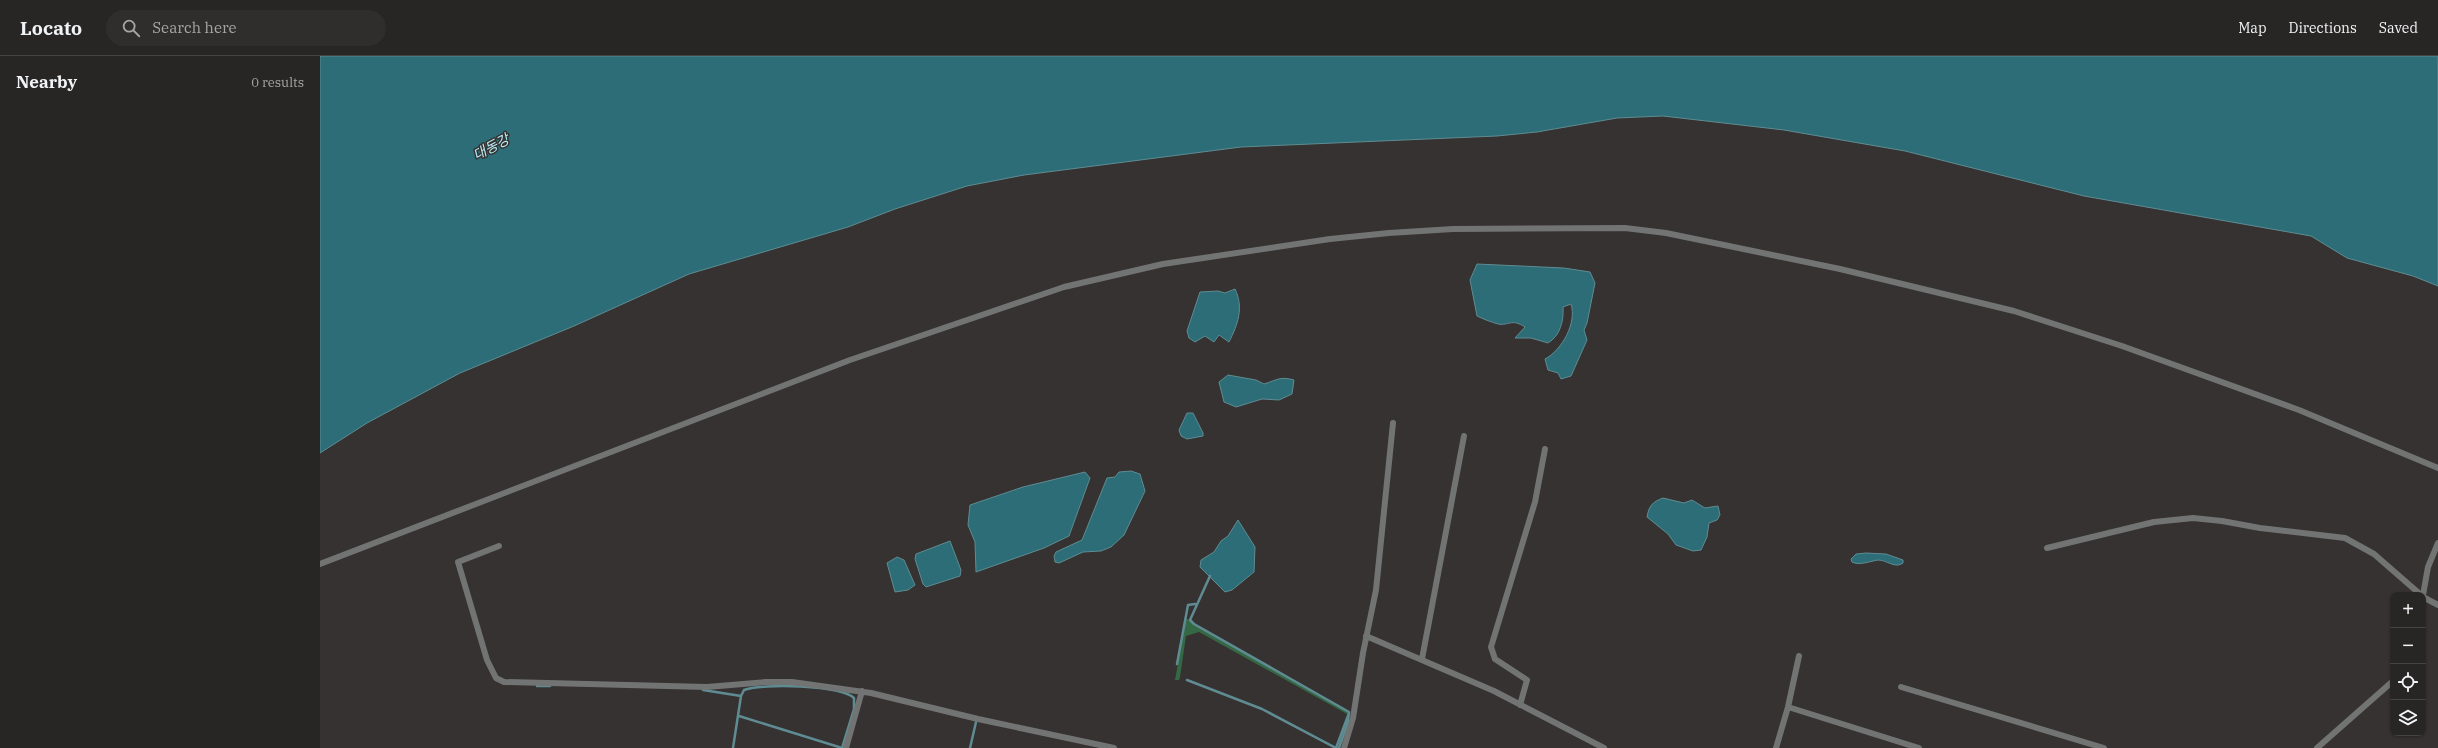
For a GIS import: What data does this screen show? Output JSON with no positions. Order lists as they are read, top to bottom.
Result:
{
  "water": ["대동강"],
  "page": {
    "header": "Locato",
    "search": "Search here",
    "nav": ["Map", "Directions", "Saved"],
    "heading": ["Nearby", "0 results"],
    "map_buttons": ["+", "−"]
  }
}
